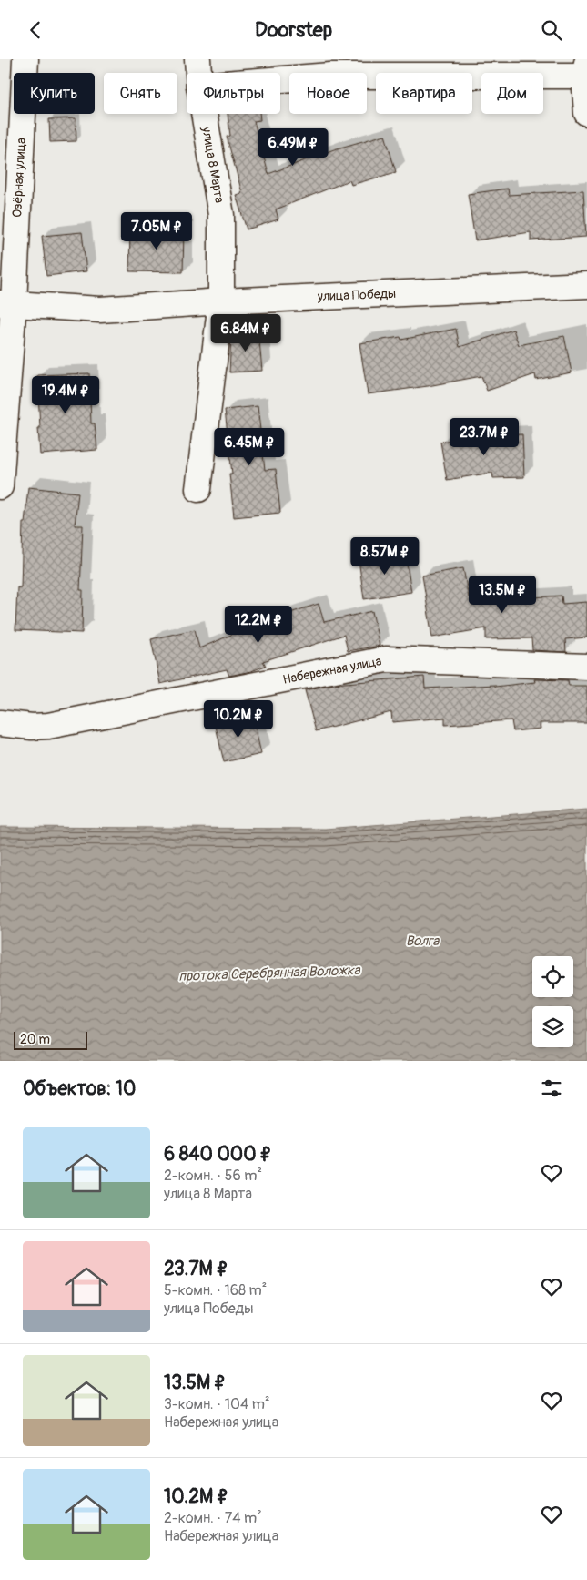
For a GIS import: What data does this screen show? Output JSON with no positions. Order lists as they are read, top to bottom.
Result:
{
  "streets": {
    "street": [
      "улица 8 Марта",
      "Озёрная улица",
      "улица Победы",
      "Набережная улица"
    ]
  },
  "crossings": [
    ["улица 8 Марта", "улица Победы"],
    ["Озёрная улица", "улица Победы"]
  ],
  "water": ["Волга", "протока Серебрянная Воложка"],
  "scale_bar": "20 m",
  "page": {
    "header": "Doorstep",
    "chip": [
      "Купить",
      "Снять",
      "Фильтры",
      "Новое",
      "Квартира",
      "Дом"
    ],
    "price": [
      "6.49M ₽",
      "7.05M ₽",
      "6.84M ₽",
      "19.4M ₽",
      "23.7M ₽",
      "6.45M ₽",
      "8.57M ₽",
      "13.5M ₽",
      "12.2M ₽",
      "10.2M ₽"
    ],
    "scale": "20 m",
    "heading": "Объектов: 10",
    "list": [
      {
        "name": "6 840 000 ₽",
        "note": "2-комн. · 56 m² · улица 8 Марта"
      },
      {
        "name": "23.7M ₽",
        "note": "5-комн. · 168 m² · улица Победы"
      },
      {
        "name": "13.5M ₽",
        "note": "3-комн. · 104 m² · Набережная улица"
      },
      {
        "name": "10.2M ₽",
        "note": "2-комн. · 74 m² · Набережная улица"
      }
    ]
  }
}
